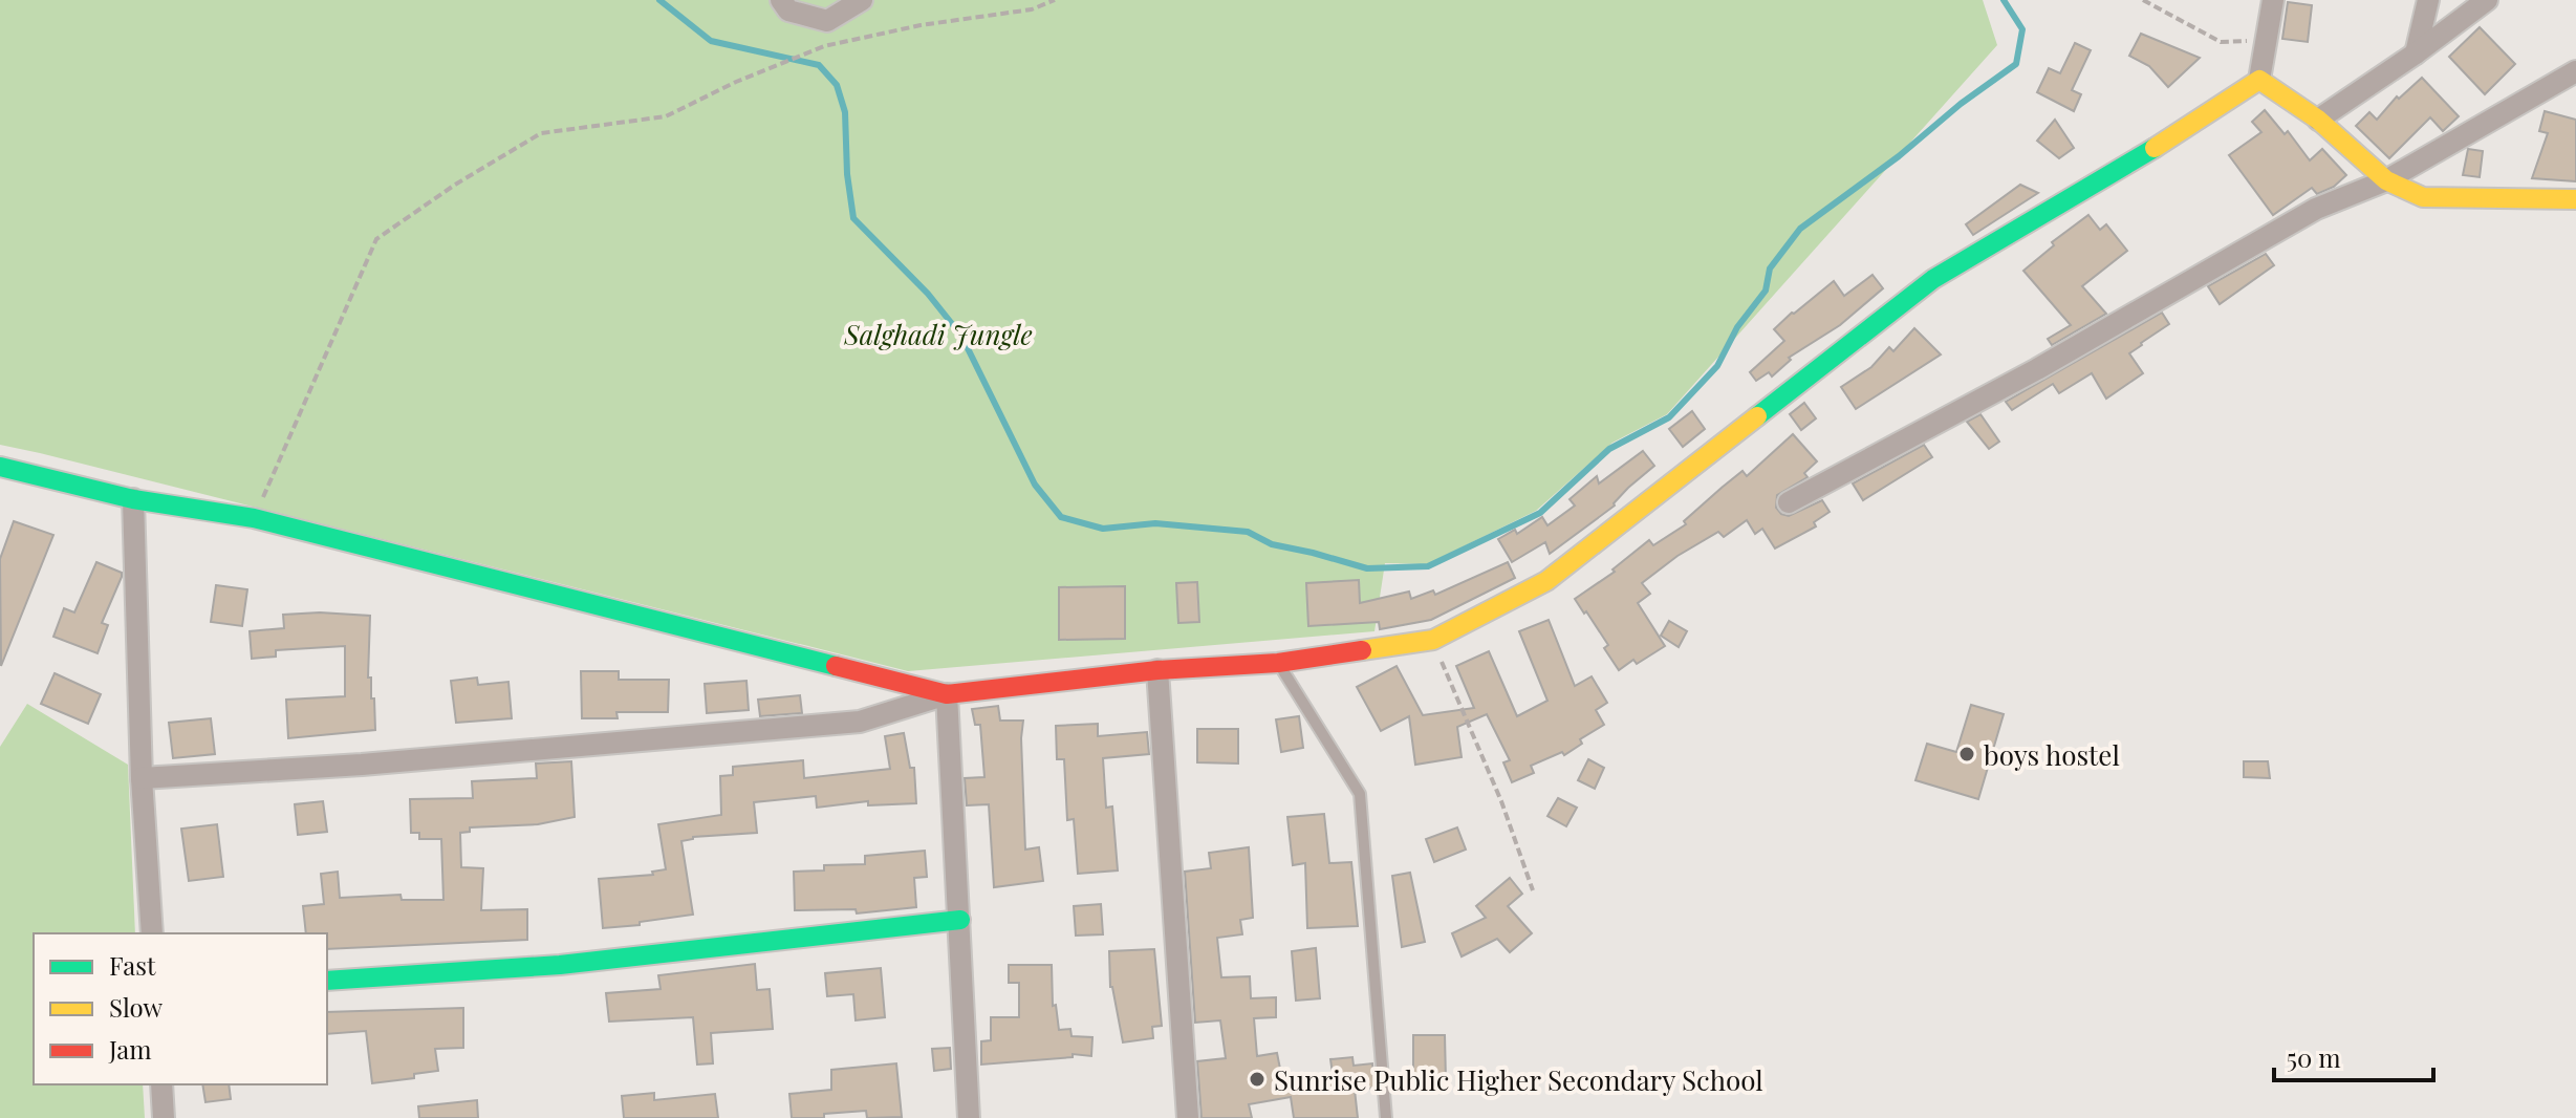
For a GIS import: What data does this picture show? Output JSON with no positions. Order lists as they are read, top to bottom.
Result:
{
  "parks": ["Salghadi Jungle"],
  "places": ["boys hostel", "Sunrise Public Higher Secondary School"],
  "legend": ["Fast", "Slow", "Jam"],
  "scale_bar": "50 m"
}
